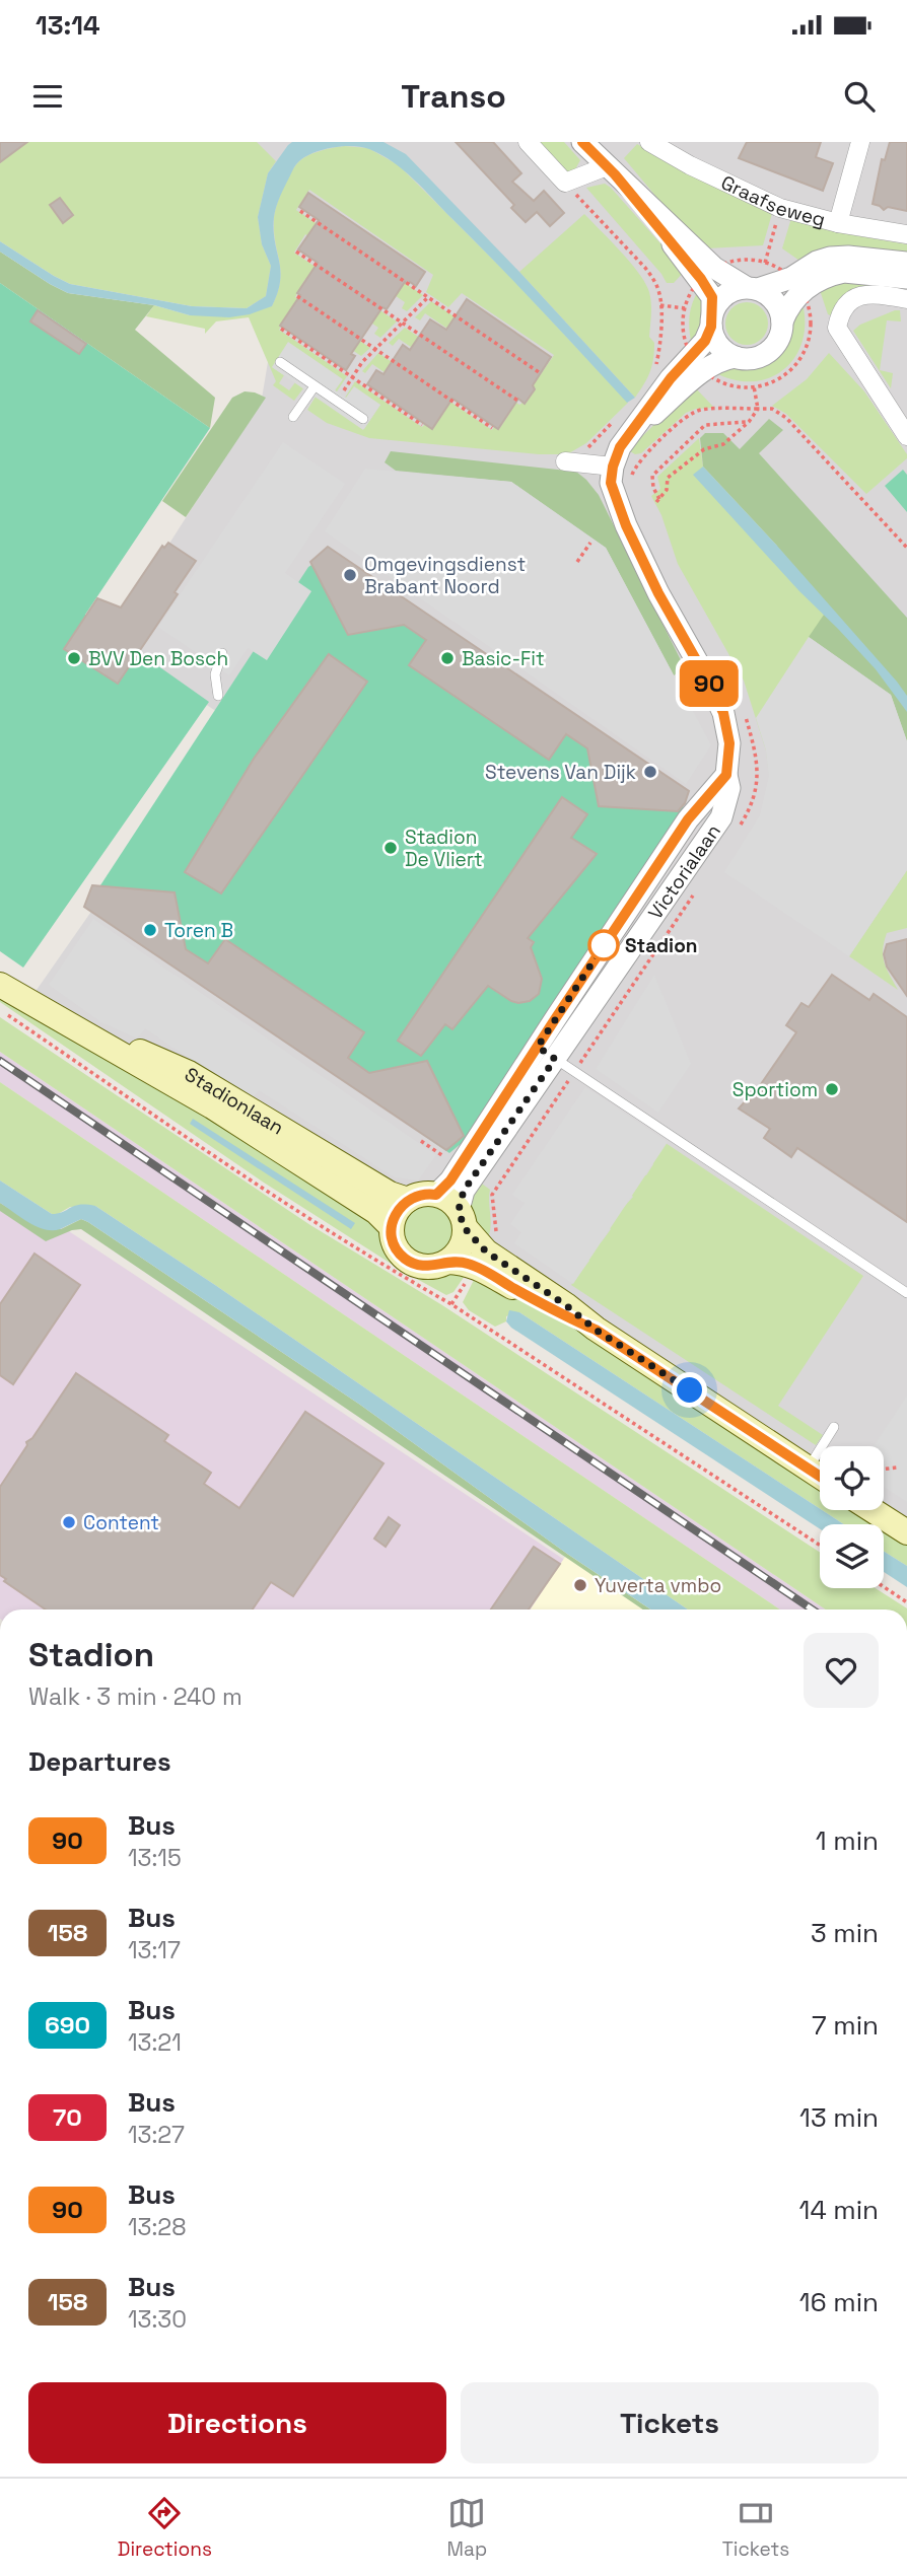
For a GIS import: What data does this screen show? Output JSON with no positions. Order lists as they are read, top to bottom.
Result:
{
  "streets": {
    "main road": ["Stadionlaan"],
    "street": ["Graafseweg", "Victorialaan"]
  },
  "crossings": [
    ["Victorialaan", "Stadionlaan"]
  ],
  "places": [
    "Omgevingsdienst Brabant Noord",
    "BVV Den Bosch",
    "Basic-Fit",
    "Stevens Van Dijk",
    "Stadion De Vliert",
    "Toren B",
    "Stadion",
    "Sportiom",
    "Content",
    "Yuverta vmbo"
  ],
  "lines": ["bus line 90"],
  "page": {
    "status": "13:14",
    "header": "Transo",
    "on_map": "90",
    "heading": [
      ["Stadion", "Walk · 3 min · 240 m"],
      "Departures"
    ],
    "list": [
      {
        "mark": "90",
        "name": "Bus",
        "note": "13:15",
        "value": "1 min"
      },
      {
        "mark": "158",
        "name": "Bus",
        "note": "13:17",
        "value": "3 min"
      },
      {
        "mark": "690",
        "name": "Bus",
        "note": "13:21",
        "value": "7 min"
      },
      {
        "mark": "70",
        "name": "Bus",
        "note": "13:27",
        "value": "13 min"
      },
      {
        "mark": "90",
        "name": "Bus",
        "note": "13:28",
        "value": "14 min"
      },
      {
        "mark": "158",
        "name": "Bus",
        "note": "13:30",
        "value": "16 min"
      }
    ],
    "buttons": ["Directions", "Tickets"],
    "tabs": ["Directions", "Map", "Tickets"]
  }
}
